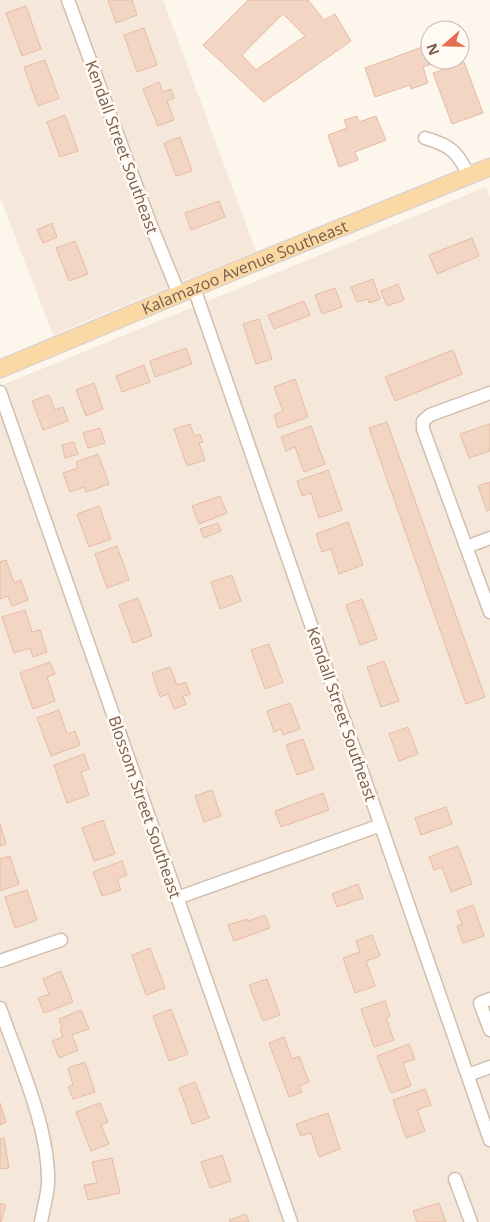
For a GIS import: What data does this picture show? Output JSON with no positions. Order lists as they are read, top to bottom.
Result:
{
  "streets": {
    "main road": ["Kalamazoo Avenue Southeast"],
    "street": ["Kendall Street Southeast", "Blossom Street Southeast"]
  },
  "crossings": [
    ["Kendall Street Southeast", "Kalamazoo Avenue Southeast"]
  ],
  "north": "left"
}
